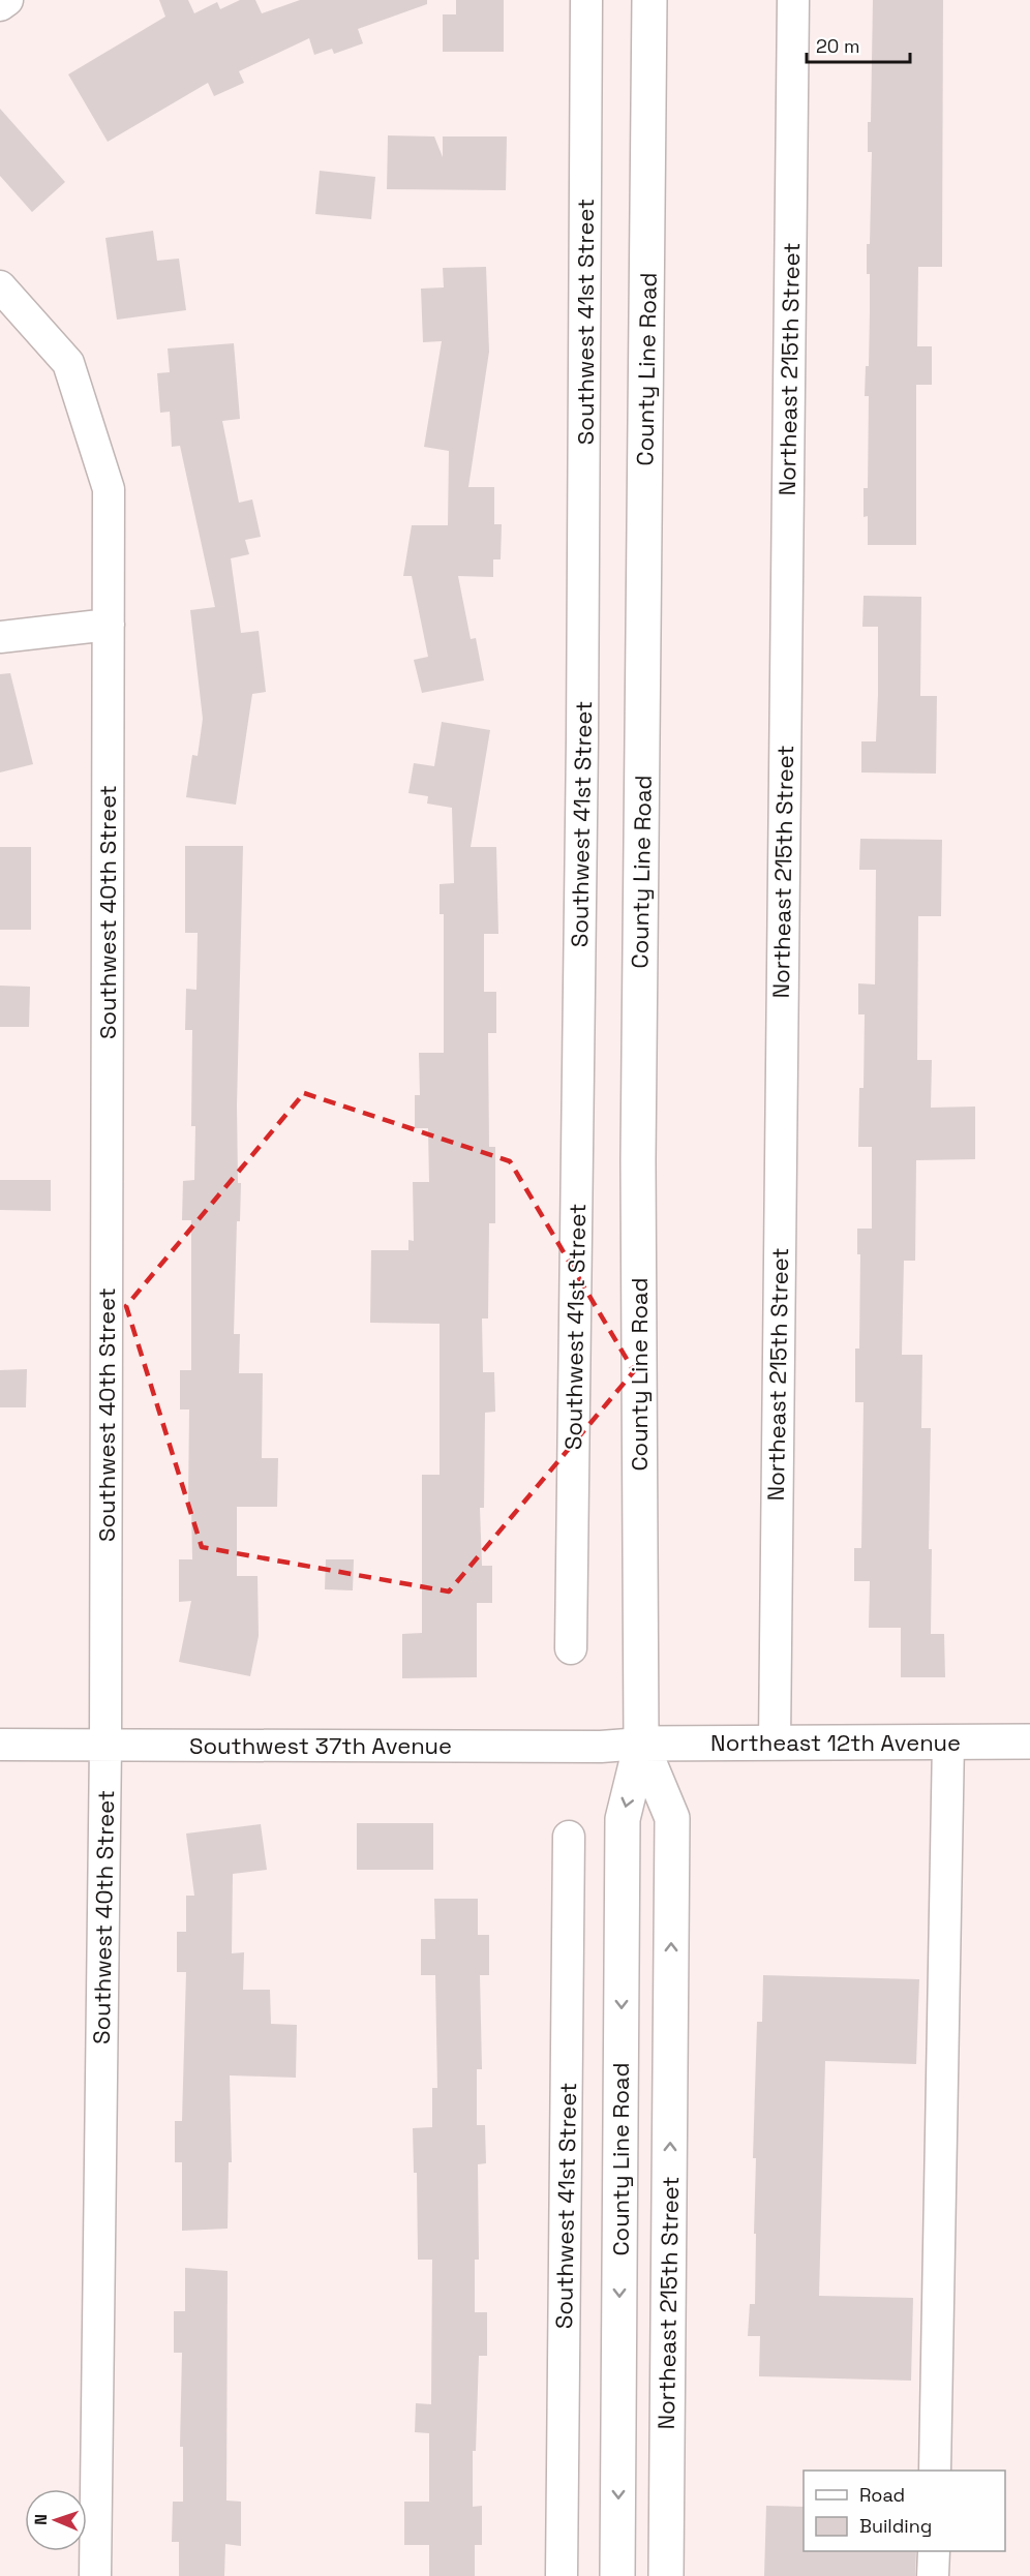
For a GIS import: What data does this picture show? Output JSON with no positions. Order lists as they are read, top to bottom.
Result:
{
  "streets": {
    "street": [
      "Southwest 41st Street",
      "County Line Road",
      "Northeast 215th Street",
      "Southwest 40th Street",
      "Northeast 12th Avenue",
      "Southwest 37th Avenue"
    ]
  },
  "crossings": [
    ["County Line Road", "Northeast 215th Street"],
    ["County Line Road", "Northeast 12th Avenue"],
    ["County Line Road", "Southwest 37th Avenue"],
    ["Northeast 215th Street", "Northeast 12th Avenue"],
    ["Southwest 40th Street", "Southwest 37th Avenue"],
    ["Northeast 12th Avenue", "Southwest 37th Avenue"]
  ],
  "legend": ["Road", "Building"],
  "scale_bar": "20 m",
  "north": "left"
}
